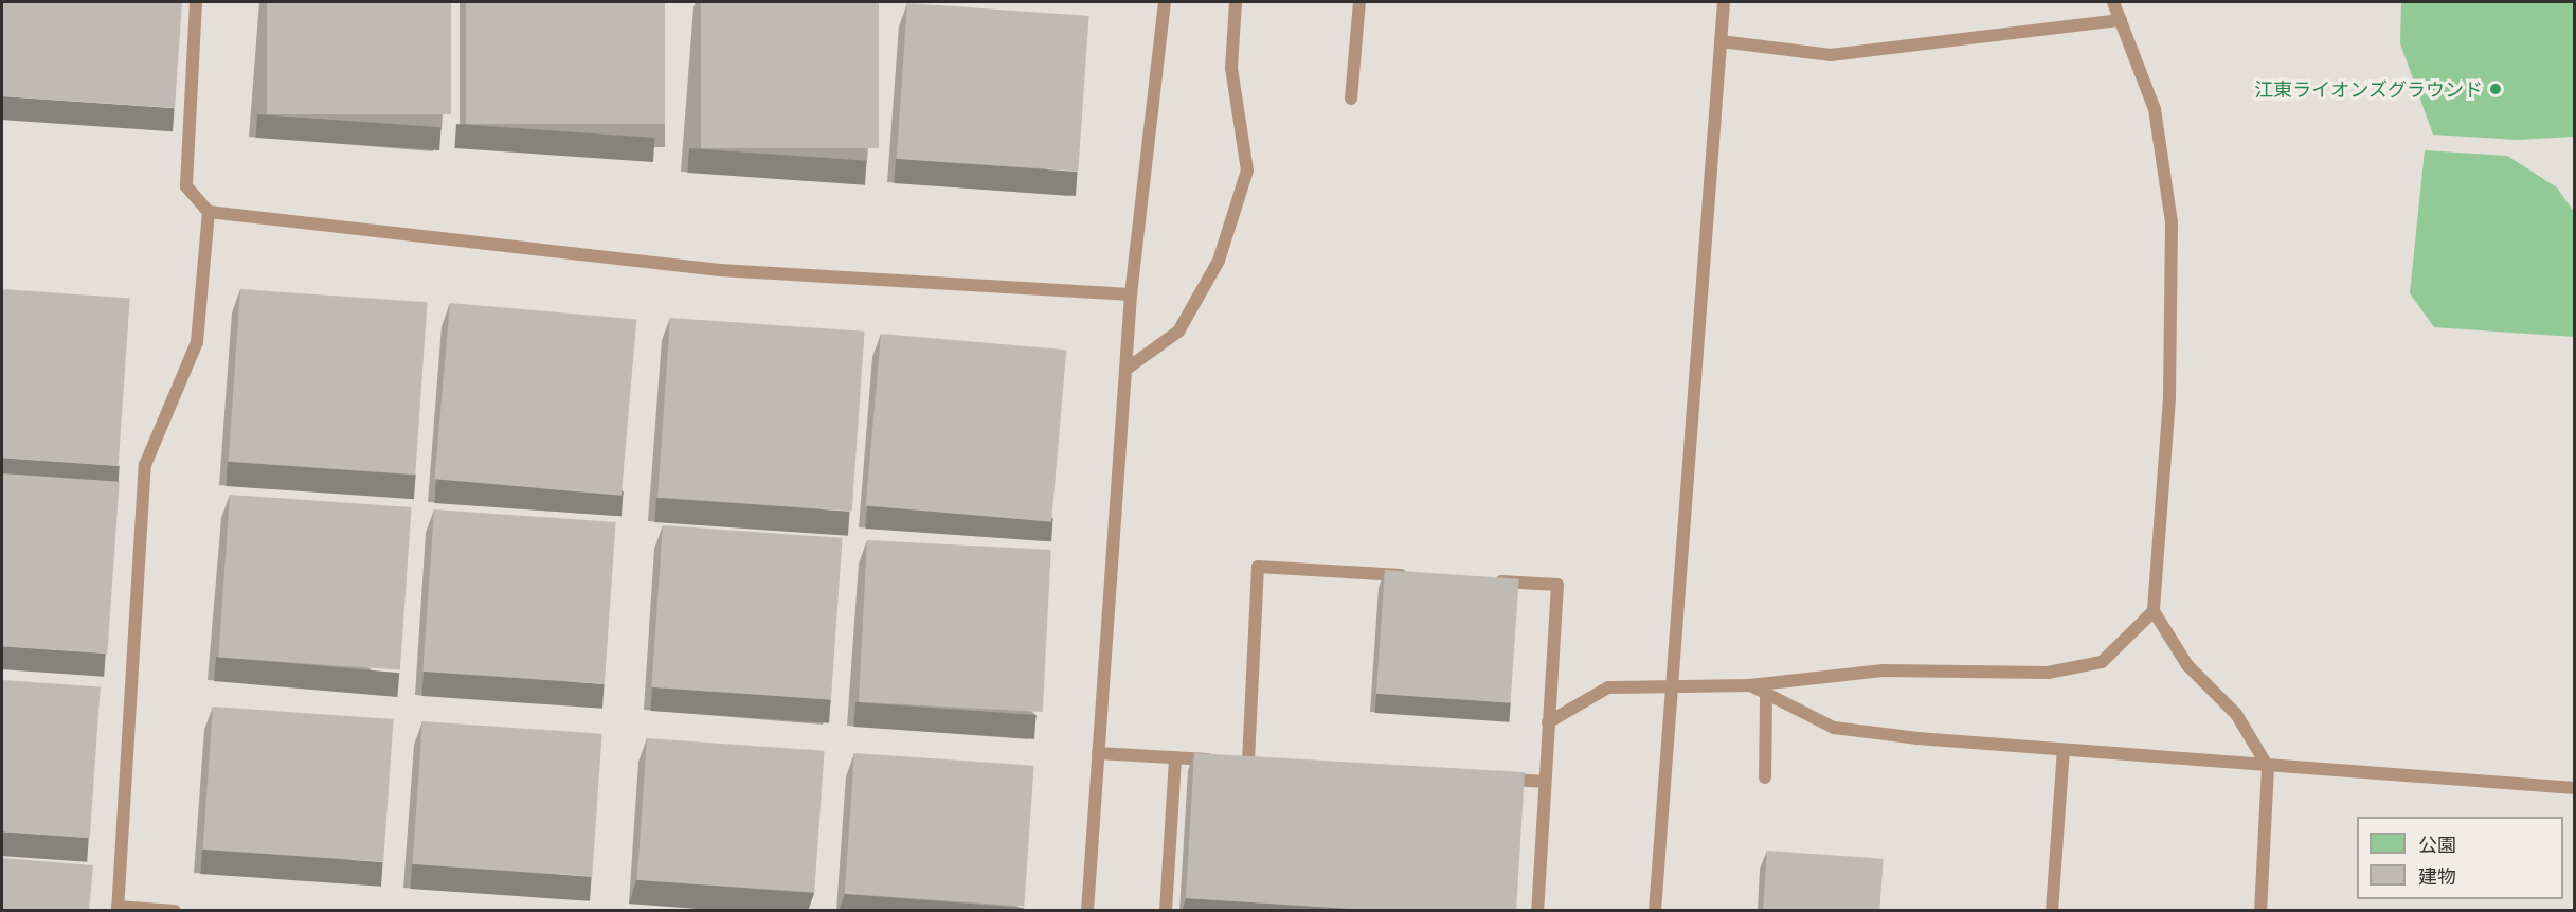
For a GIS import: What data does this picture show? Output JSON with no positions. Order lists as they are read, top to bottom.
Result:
{
  "places": ["江東ライオンズグラウンド"],
  "legend": ["公園", "建物"]
}
